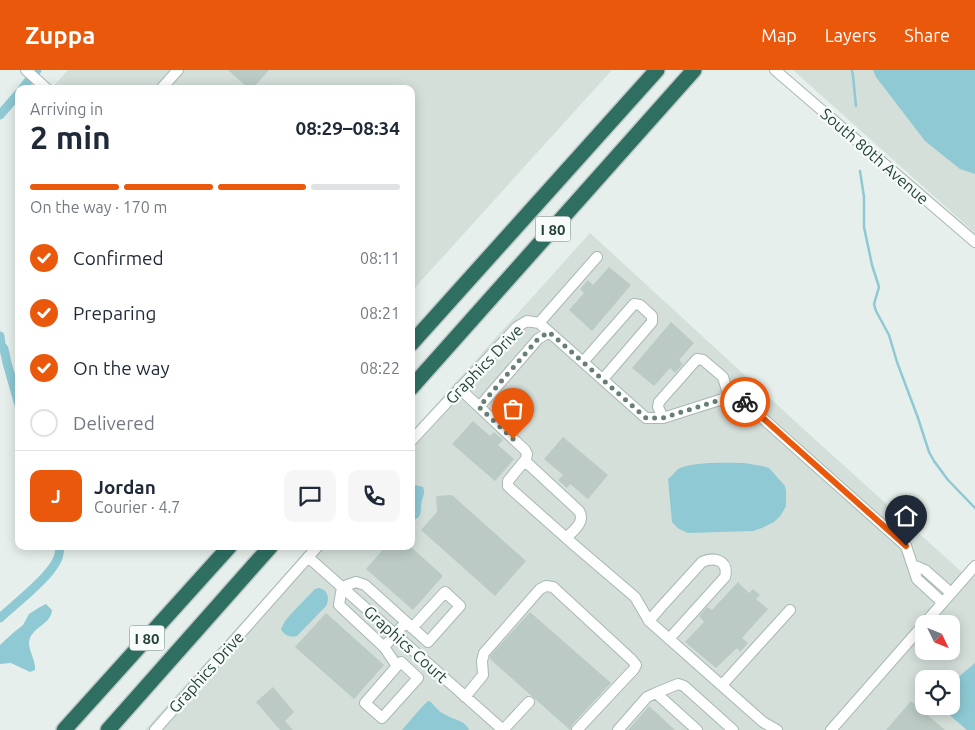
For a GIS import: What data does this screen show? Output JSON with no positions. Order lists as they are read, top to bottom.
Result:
{
  "streets": {
    "highway": ["I 80"],
    "street": ["South 80th Avenue", "Graphics Drive", "Graphics Court"]
  },
  "crossings": [
    ["Graphics Drive", "Graphics Court"]
  ],
  "north": "bottom right",
  "page": {
    "header": "Zuppa",
    "nav": ["Map", "Layers", "Share"],
    "heading": ["2 min", "Arriving in", "08:29–08:34"],
    "panel": ["Jordan", "Courier · 4.7"],
    "bar": "On the way · 170 m",
    "list": [
      ["Confirmed", "08:11"],
      ["Preparing", "08:21"],
      ["On the way", "08:22"],
      "Delivered"
    ],
    "round": "J"
  }
}
